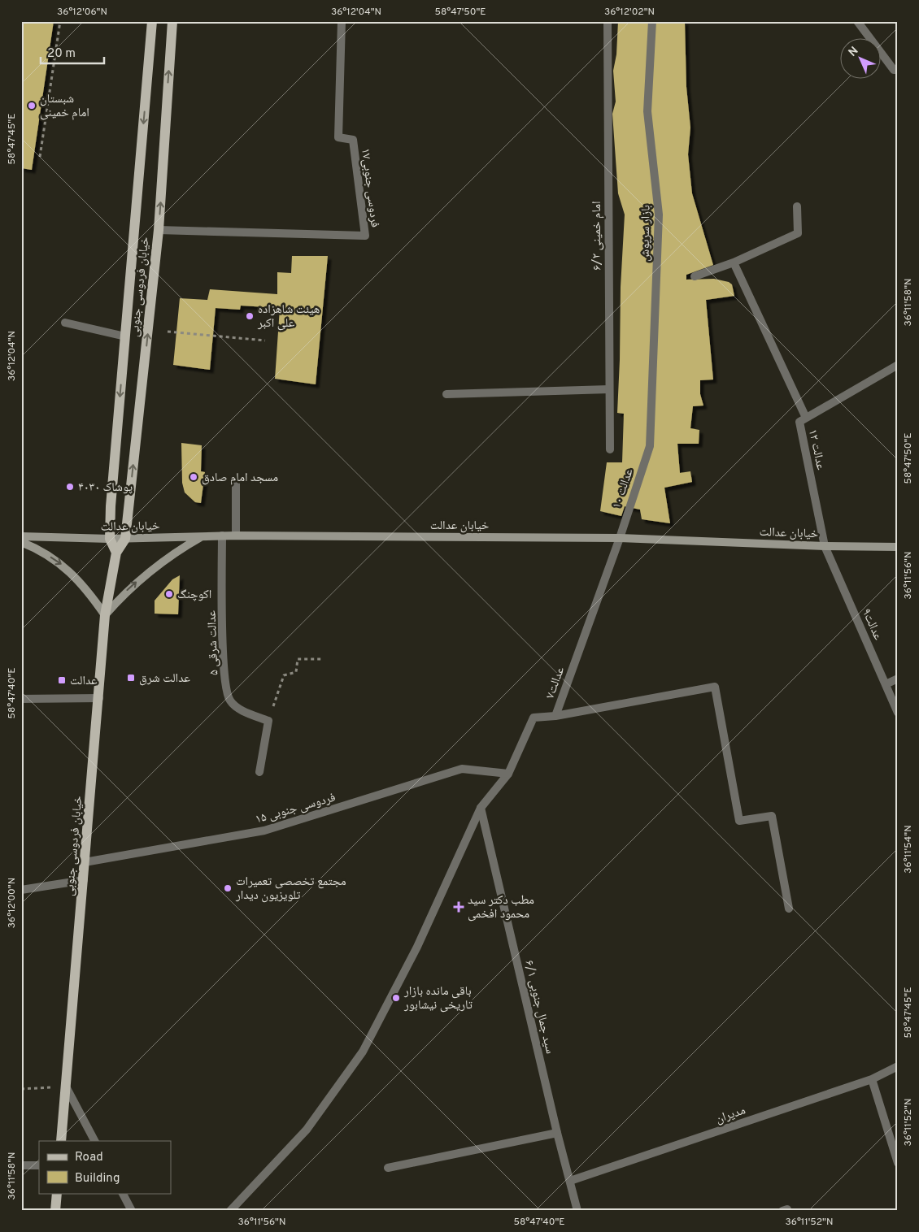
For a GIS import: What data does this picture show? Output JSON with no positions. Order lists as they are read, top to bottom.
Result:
{
  "streets": {
    "main road": ["خیابان فردوسی جنوبی", "خیابان عدالت"],
    "street": [
      "فردوسی جنوبی۱۷",
      "بازار سرپوش",
      "امام خمینی ۶/۲",
      "عدالت ۱۲",
      "عدالت ۱۰",
      "عدالت۹",
      "عدالت شرقی ۵",
      "عدالت۷",
      "فردوسی جنوبی ۱۵",
      "سید جمال جنوبی ۶/۱",
      "مدیران"
    ]
  },
  "crossings": [
    ["فردوسی جنوبی۱۷", "خیابان فردوسی جنوبی"],
    ["بازار سرپوش", "عدالت ۱۰"],
    ["خیابان فردوسی جنوبی", "خیابان عدالت"],
    ["خیابان فردوسی جنوبی", "فردوسی جنوبی ۱۵"],
    ["عدالت ۱۲", "خیابان عدالت"],
    ["عدالت ۱۲", "عدالت۹"],
    ["عدالت ۱۰", "خیابان عدالت"],
    ["عدالت ۱۰", "عدالت۷"],
    ["خیابان عدالت", "عدالت۹"],
    ["خیابان عدالت", "عدالت شرقی ۵"],
    ["خیابان عدالت", "عدالت۷"],
    ["عدالت۷", "فردوسی جنوبی ۱۵"],
    ["عدالت۷", "سید جمال جنوبی ۶/۱"],
    ["سید جمال جنوبی ۶/۱", "مدیران"]
  ],
  "places": {
    "other": [
      "شبستان امام خمینی",
      "هیئت شاهزاده علی اکبر",
      "مسجد امام صادق",
      "پوشاک ۴۰۳۰",
      "اکوچنگ",
      "مجتمع تخصصی تعمیرات تلویزیون دیدار",
      "باقی مانده بازار تاریخی نیشابور"
    ],
    "transit": ["عدالت شرق", "عدالت"],
    "health": ["مطب دکتر سید محمود افخمی"]
  },
  "legend": ["Road", "Building"],
  "scale_bar": "20 m",
  "north": "top left",
  "coordinates": [
    "36°12'06\"N",
    "36°12'04\"N",
    "58°47'50\"E",
    "36°12'02\"N",
    "58°47'45\"E",
    "36°11'58\"N",
    "36°11'56\"N",
    "58°47'40\"E",
    "36°11'54\"N",
    "36°12'00\"N",
    "36°11'52\"N"
  ]
}
